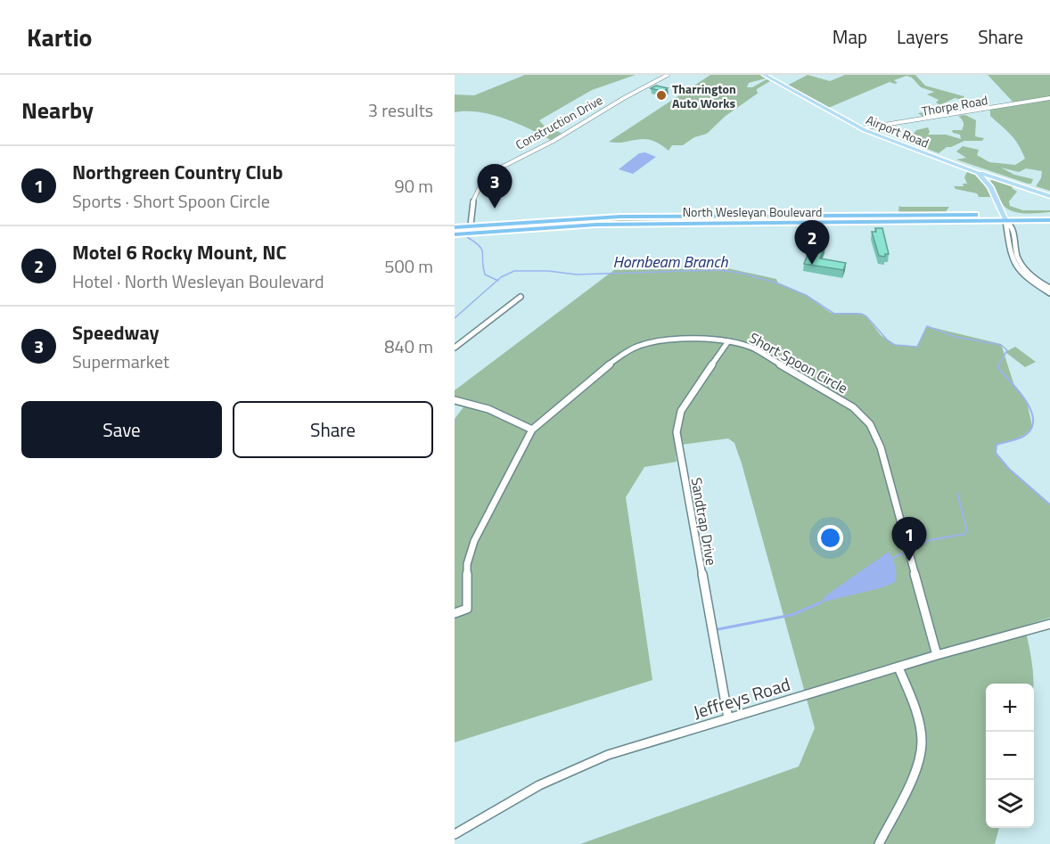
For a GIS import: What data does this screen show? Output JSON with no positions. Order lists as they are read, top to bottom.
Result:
{
  "streets": {
    "highway": ["North Wesleyan Boulevard"],
    "main road": ["Airport Road"],
    "street": [
      "Thorpe Road",
      "Construction Drive",
      "Short Spoon Circle",
      "Sandtrap Drive",
      "Jeffreys Road"
    ]
  },
  "crossings": [
    ["Thorpe Road", "Airport Road"],
    ["Construction Drive", "North Wesleyan Boulevard"],
    ["Airport Road", "North Wesleyan Boulevard"],
    ["Short Spoon Circle", "Sandtrap Drive"],
    ["Short Spoon Circle", "Jeffreys Road"],
    ["Sandtrap Drive", "Jeffreys Road"]
  ],
  "water": ["Hornbeam Branch"],
  "places": ["Tharrington Auto Works"],
  "page": {
    "header": "Kartio",
    "nav": ["Map", "Layers", "Share"],
    "heading": ["Nearby", "3 results"],
    "list": [
      {
        "mark": "1",
        "name": "Northgreen Country Club",
        "note": "Sports · Short Spoon Circle",
        "value": "90 m"
      },
      {
        "mark": "2",
        "name": "Motel 6 Rocky Mount, NC",
        "note": "Hotel · North Wesleyan Boulevard",
        "value": "500 m"
      },
      {
        "mark": "3",
        "name": "Speedway",
        "note": "Supermarket",
        "value": "840 m"
      }
    ],
    "pins": ["3", "2", "1"],
    "buttons": ["Save", "Share"],
    "map_buttons": ["+", "−"]
  }
}
